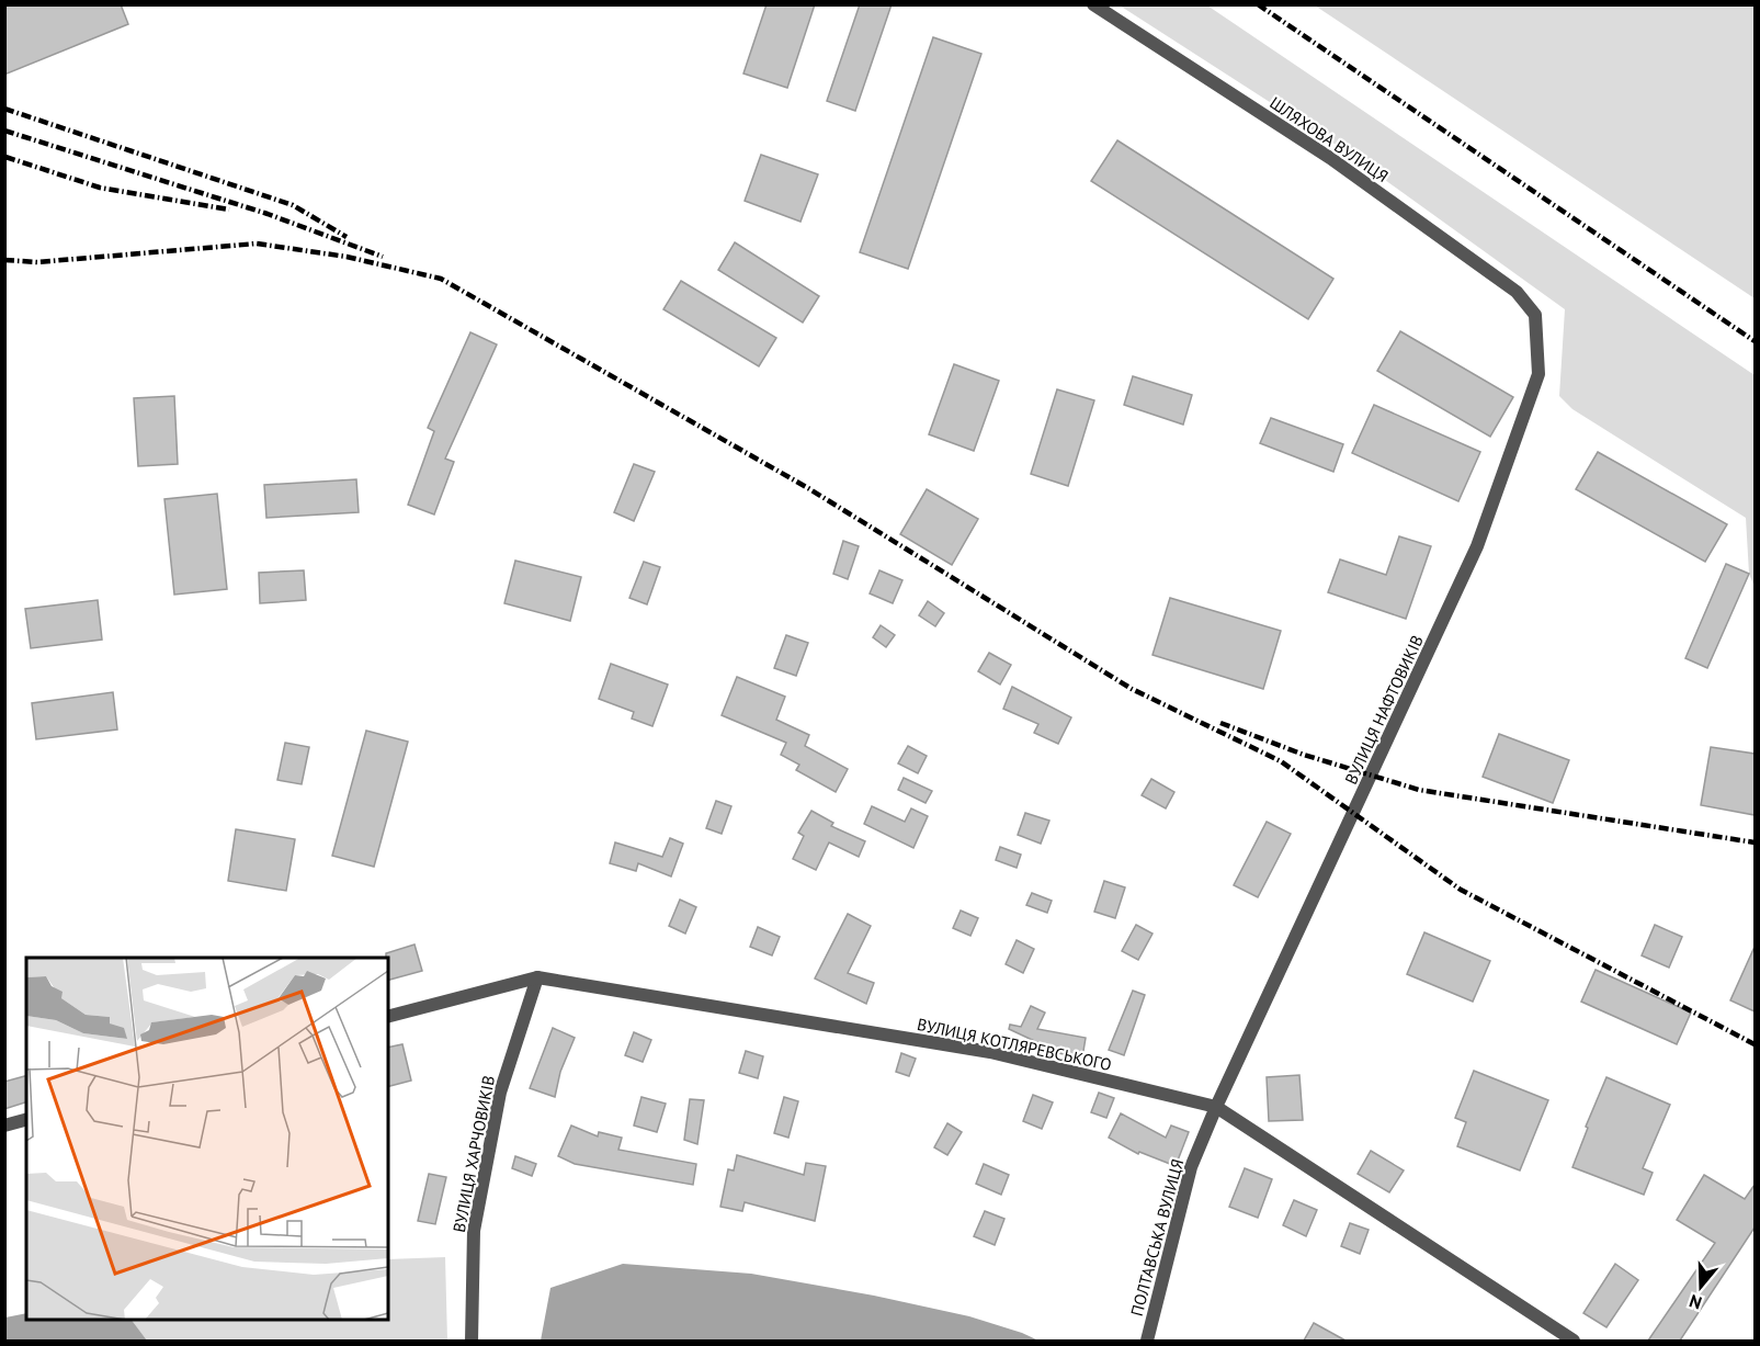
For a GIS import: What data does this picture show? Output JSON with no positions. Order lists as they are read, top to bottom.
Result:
{
  "streets": {
    "street": [
      "ШЛЯХОВА ВУЛИЦЯ",
      "ВУЛИЦЯ НАФТОВИКІВ",
      "ВУЛИЦЯ КОТЛЯРЕВСЬКОГО",
      "ВУЛИЦЯ ХАРЧОВИКІВ",
      "ПОЛТАВСЬКА ВУЛИЦЯ"
    ]
  },
  "crossings": [
    ["ШЛЯХОВА ВУЛИЦЯ", "ВУЛИЦЯ НАФТОВИКІВ"],
    ["ВУЛИЦЯ НАФТОВИКІВ", "ВУЛИЦЯ КОТЛЯРЕВСЬКОГО"],
    ["ВУЛИЦЯ НАФТОВИКІВ", "ПОЛТАВСЬКА ВУЛИЦЯ"],
    ["ВУЛИЦЯ КОТЛЯРЕВСЬКОГО", "ВУЛИЦЯ ХАРЧОВИКІВ"],
    ["ВУЛИЦЯ КОТЛЯРЕВСЬКОГО", "ПОЛТАВСЬКА ВУЛИЦЯ"]
  ],
  "north": "bottom"
}
